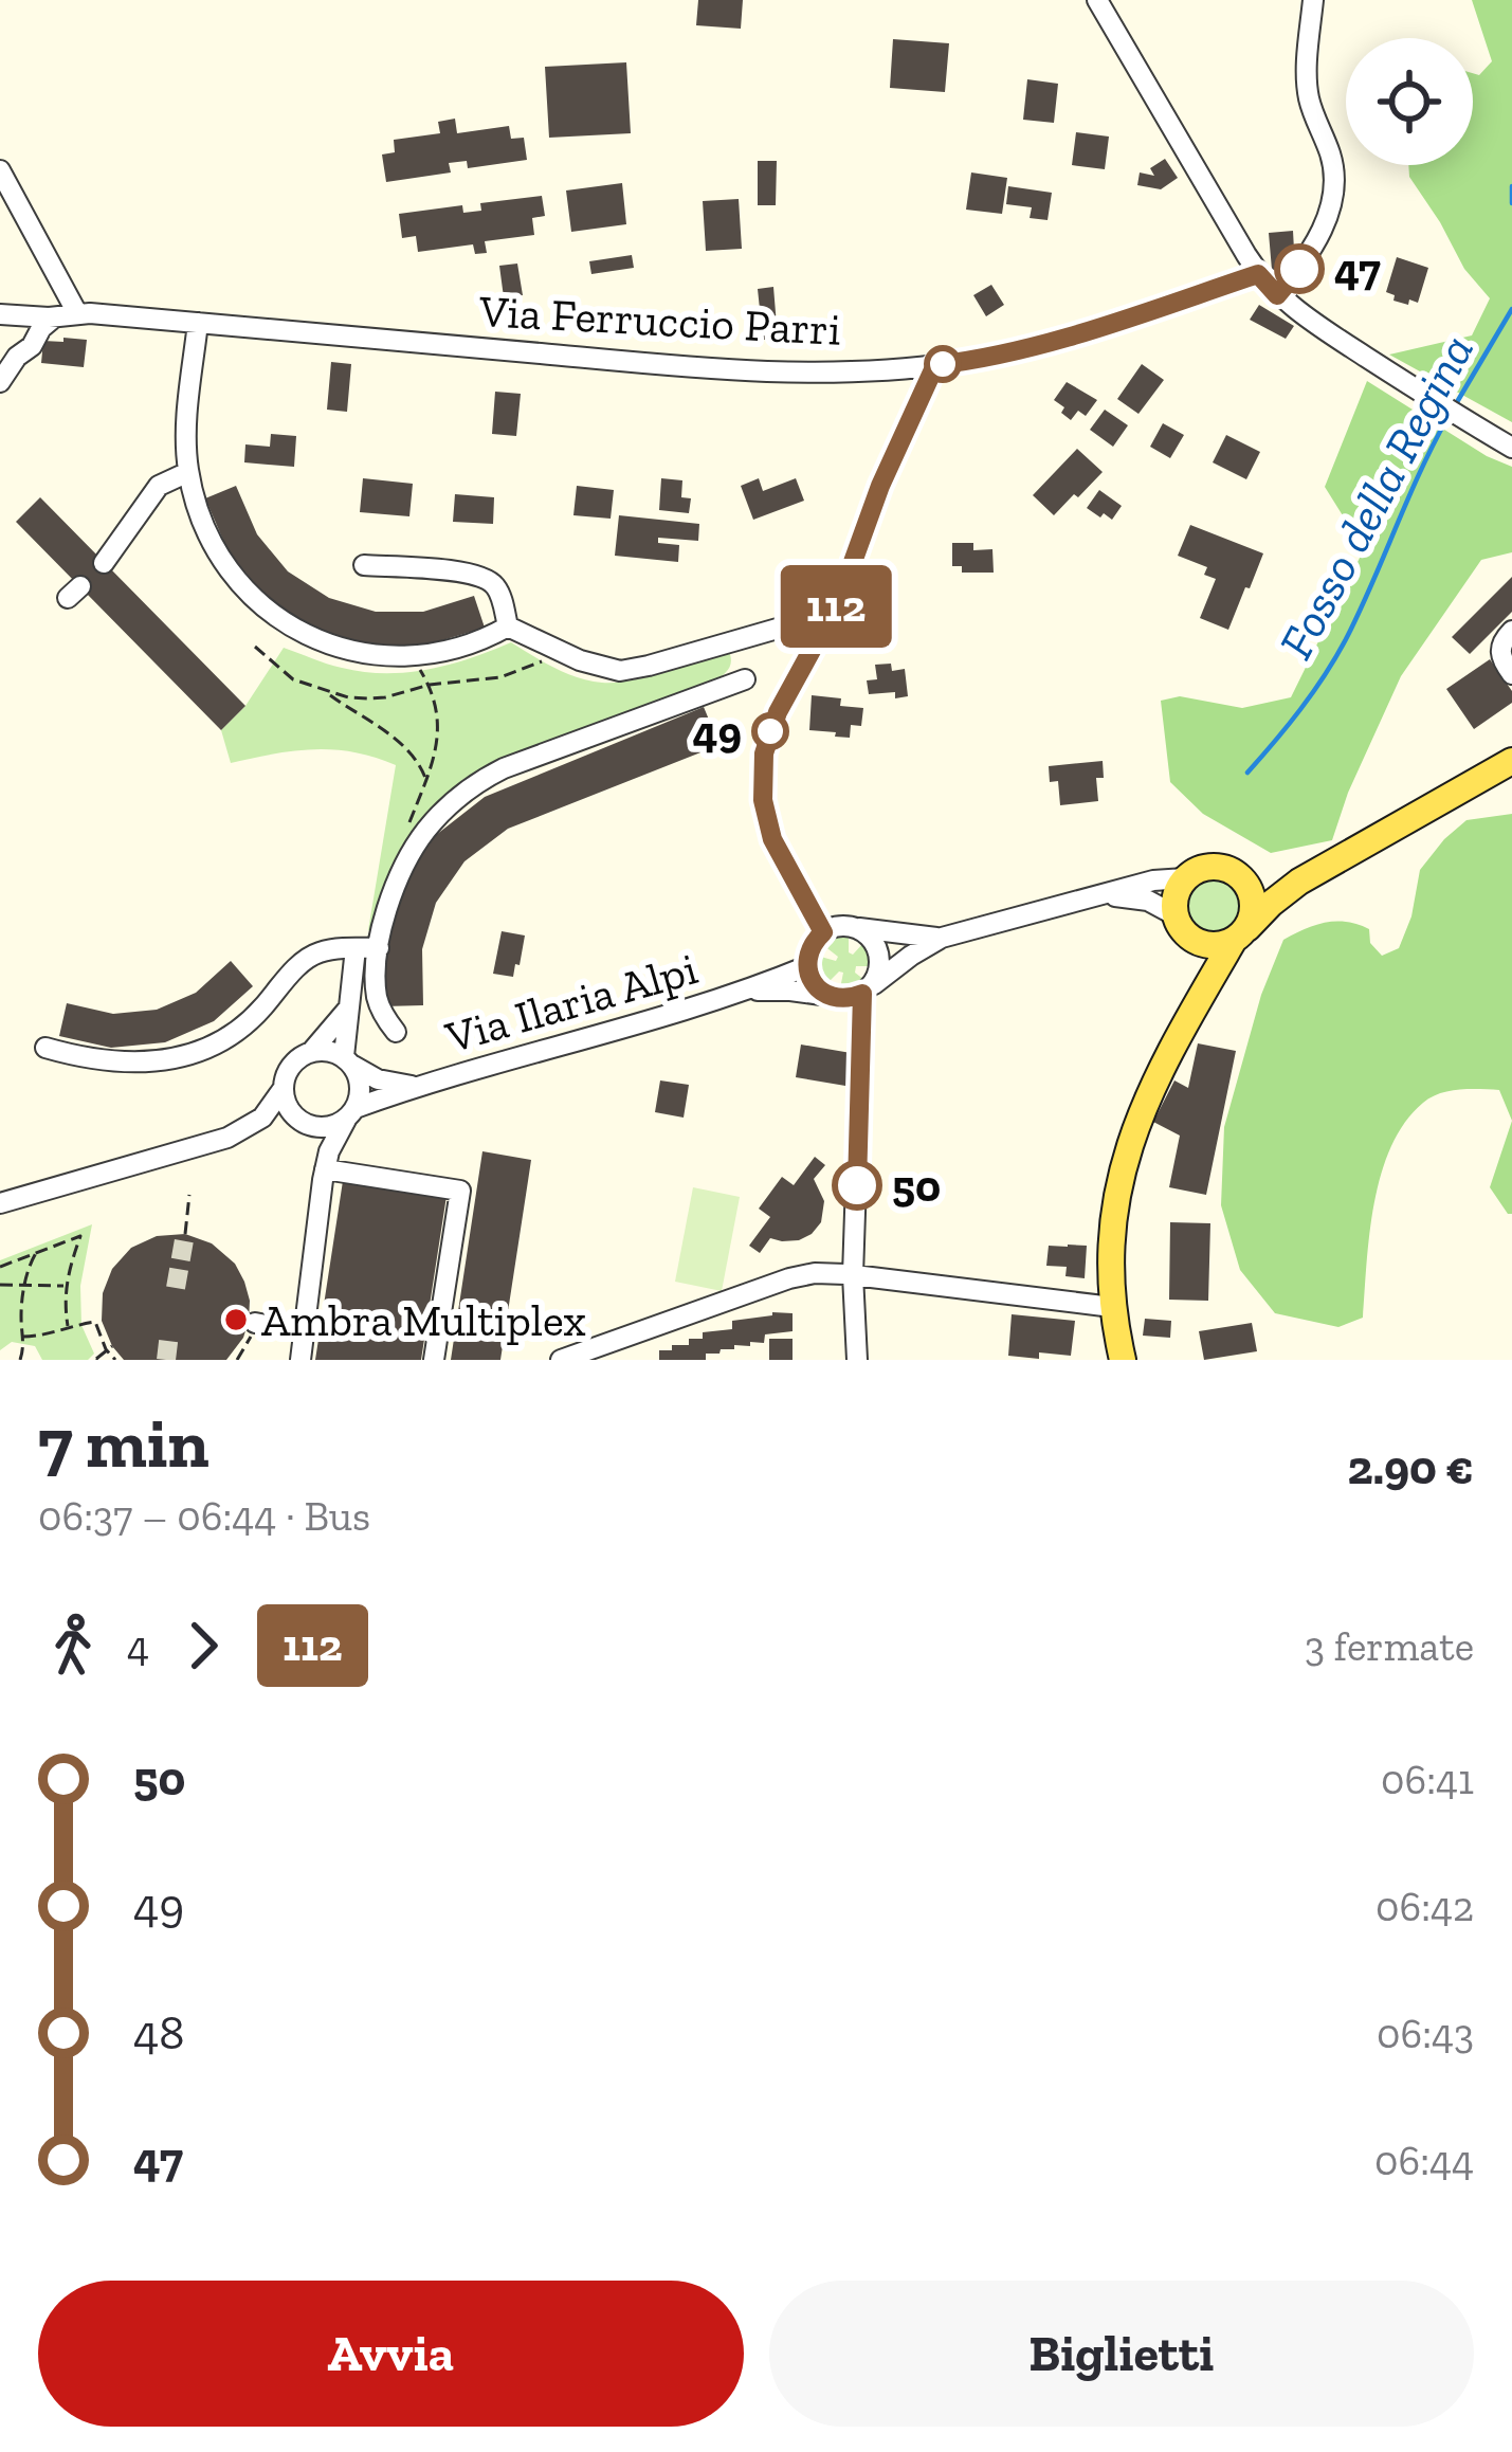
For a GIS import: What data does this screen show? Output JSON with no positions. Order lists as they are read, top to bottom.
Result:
{
  "streets": {
    "street": ["Via Ferruccio Parri", "Via Ilaria Alpi"]
  },
  "water": ["Fosso della Regina"],
  "places": [
    "47",
    "49",
    "50",
    "Ambra Multiplex"
  ],
  "lines": ["bus line 112"],
  "page": {
    "on_map": "112",
    "heading": ["7 min", "06:37 – 06:44 · Bus", "2.90 €"],
    "legs": ["4", "112", "3 fermate"],
    "list": [
      {
        "name": "50",
        "value": "06:41"
      },
      {
        "name": "49",
        "value": "06:42"
      },
      {
        "name": "48",
        "value": "06:43"
      },
      {
        "name": "47",
        "value": "06:44"
      }
    ],
    "buttons": ["Avvia", "Biglietti"]
  }
}
